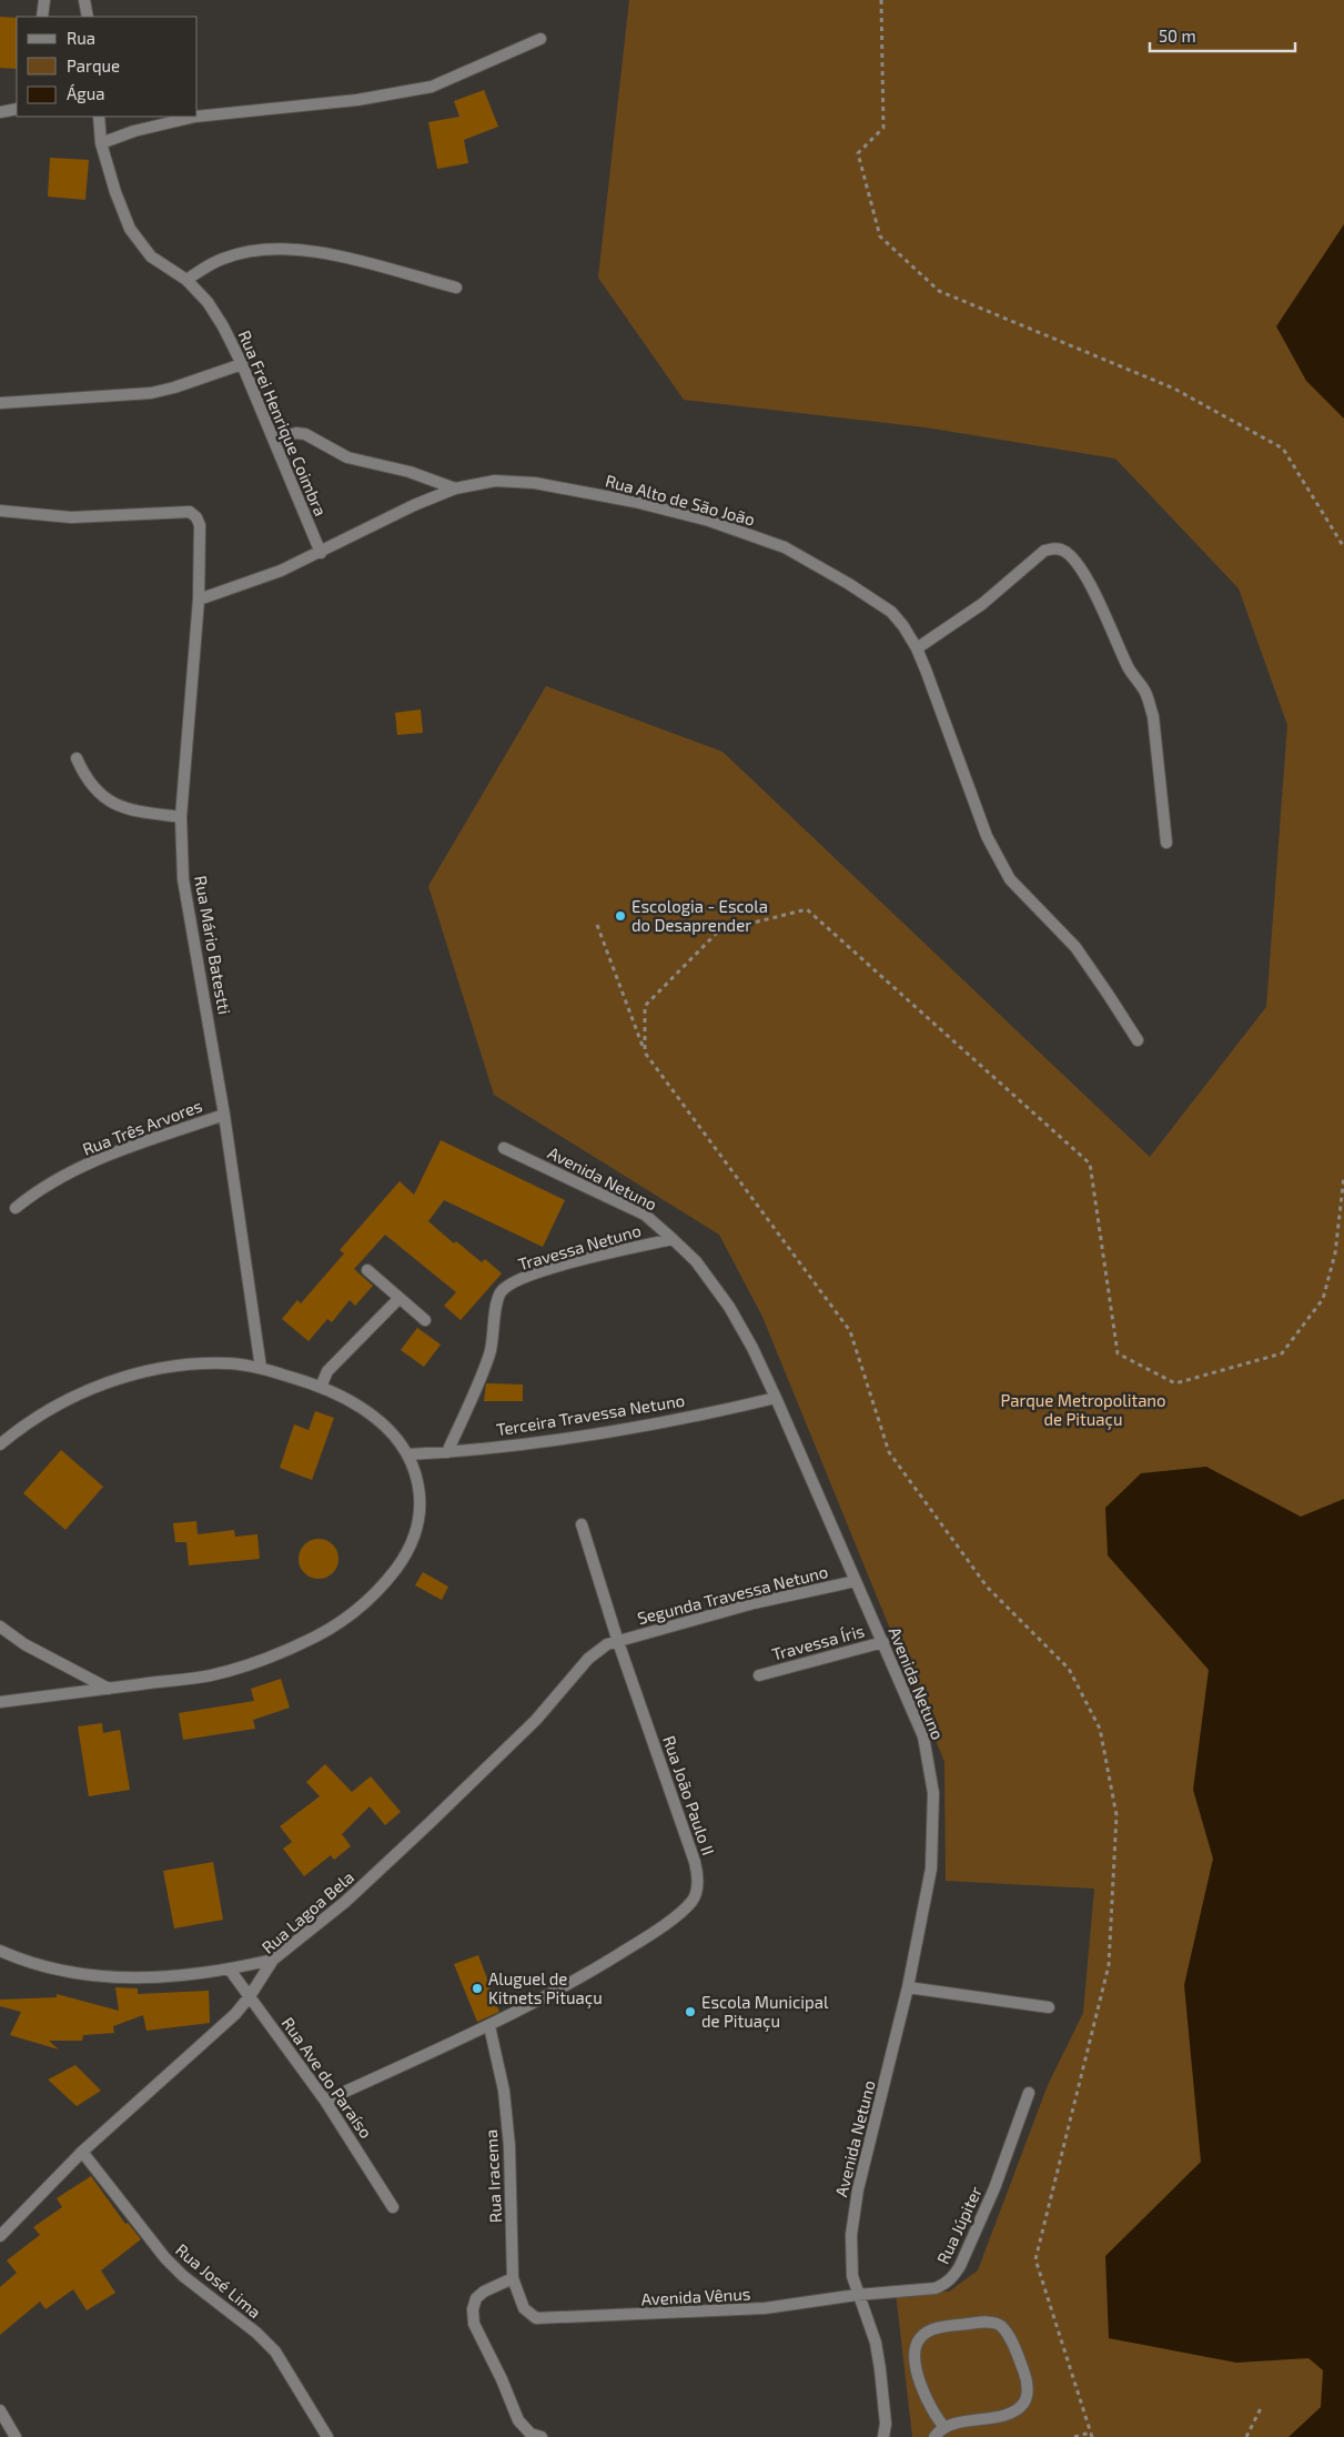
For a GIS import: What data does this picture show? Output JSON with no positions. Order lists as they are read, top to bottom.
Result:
{
  "streets": {
    "street": [
      "Rua Frei Henrique Coimbra",
      "Rua Alto de São João",
      "Rua Mário Batestti",
      "Rua Três Arvores",
      "Avenida Netuno",
      "Travessa Netuno",
      "Terceira Travessa Netuno",
      "Segunda Travessa Netuno",
      "Travessa Íris",
      "Rua João Paulo II",
      "Rua Lagoa Bela",
      "Rua Ave do Paraíso",
      "Rua Iracema",
      "Rua Júpiter",
      "Rua José Lima",
      "Avenida Vênus"
    ]
  },
  "crossings": [
    ["Rua Frei Henrique Coimbra", "Rua Alto de São João"],
    ["Rua Alto de São João", "Rua Mário Batestti"],
    ["Rua Mário Batestti", "Rua Três Arvores"],
    ["Avenida Netuno", "Travessa Netuno"],
    ["Avenida Netuno", "Terceira Travessa Netuno"],
    ["Avenida Netuno", "Segunda Travessa Netuno"],
    ["Avenida Netuno", "Travessa Íris"],
    ["Avenida Netuno", "Rua Júpiter"],
    ["Avenida Netuno", "Avenida Vênus"],
    ["Travessa Netuno", "Terceira Travessa Netuno"],
    ["Segunda Travessa Netuno", "Rua João Paulo II"],
    ["Segunda Travessa Netuno", "Rua Lagoa Bela"],
    ["Rua João Paulo II", "Rua Lagoa Bela"],
    ["Rua João Paulo II", "Rua Ave do Paraíso"],
    ["Rua João Paulo II", "Rua Iracema"],
    ["Rua Lagoa Bela", "Rua Ave do Paraíso"],
    ["Rua Lagoa Bela", "Rua José Lima"],
    ["Rua Iracema", "Avenida Vênus"],
    ["Rua Júpiter", "Avenida Vênus"]
  ],
  "parks": ["Parque Metropolitano de Pituaçu"],
  "places": ["Escologia - Escola do Desaprender", "Aluguel de Kitnets Pituaçu", "Escola Municipal de Pituaçu"],
  "legend": ["Rua", "Parque", "Água"],
  "scale_bar": "50 m"
}
